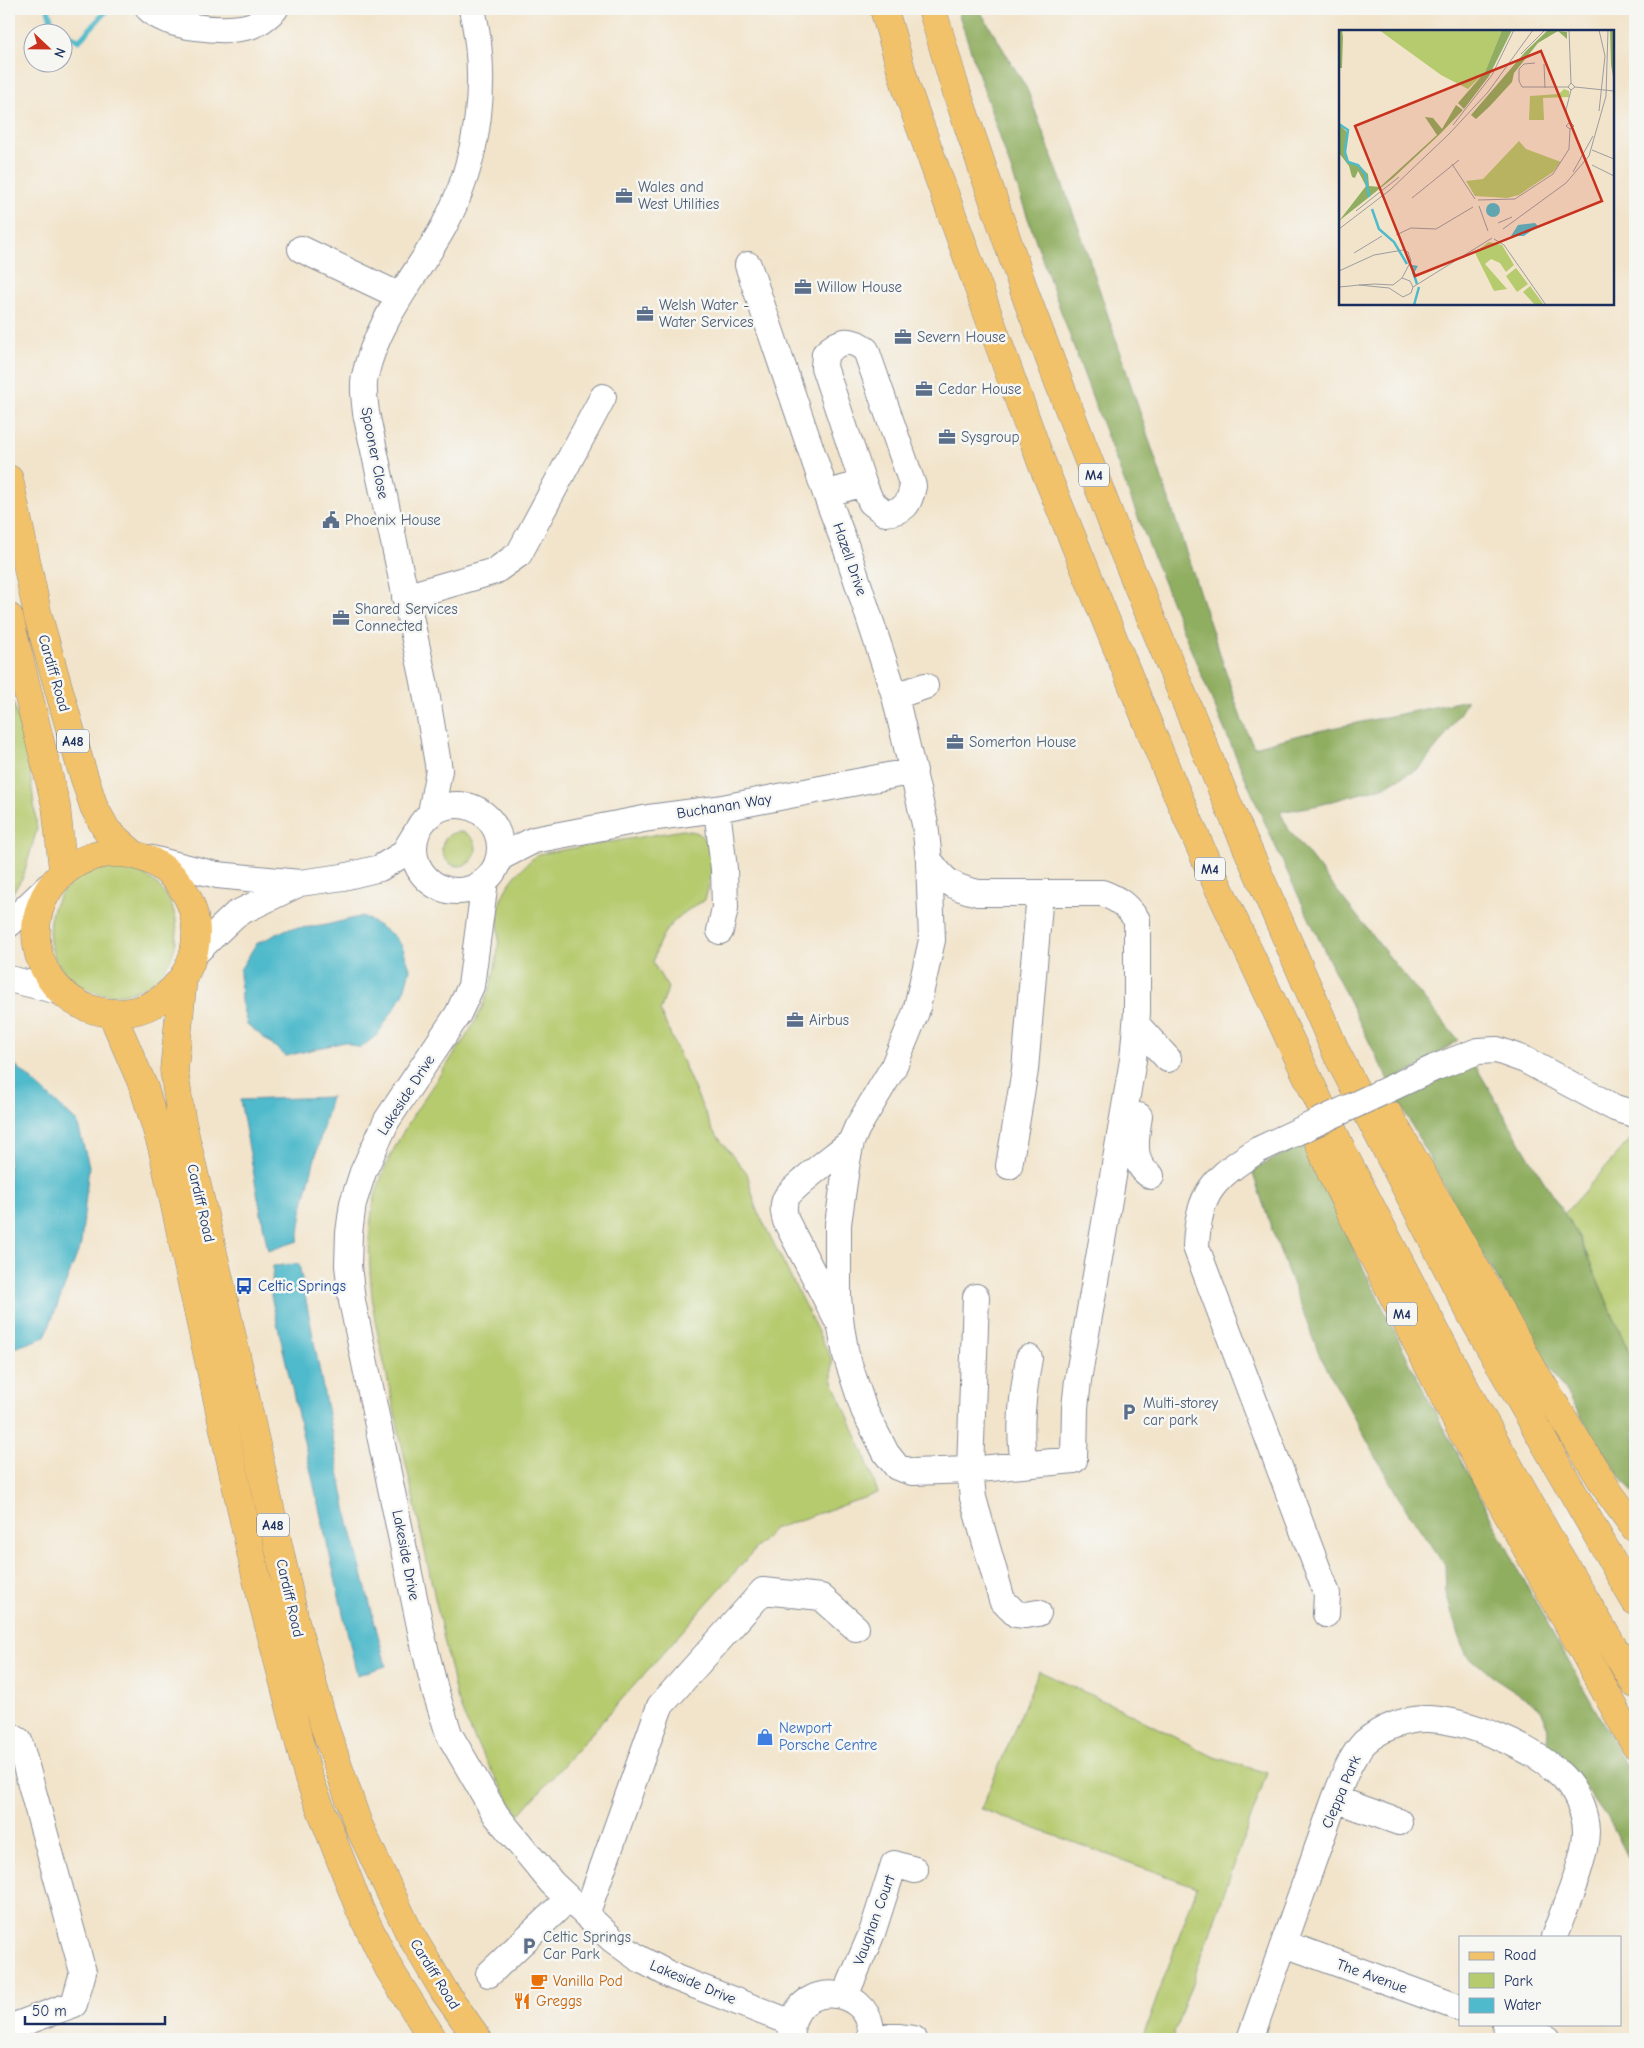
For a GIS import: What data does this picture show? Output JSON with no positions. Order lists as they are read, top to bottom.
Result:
{
  "streets": {
    "main road": ["M4", "Cardiff Road", "A48"],
    "street": [
      "Spooner Close",
      "Hazell Drive",
      "Buchanan Way",
      "Lakeside Drive",
      "Cleppa Park",
      "Vaughan Court",
      "The Avenue"
    ]
  },
  "crossings": [
    ["Spooner Close", "Buchanan Way"],
    ["Spooner Close", "Lakeside Drive"],
    ["Hazell Drive", "Buchanan Way"],
    ["Buchanan Way", "Lakeside Drive"],
    ["Lakeside Drive", "Vaughan Court"],
    ["Cleppa Park", "The Avenue"]
  ],
  "places": {
    "office": [
      "Wales and West Utilities",
      "Willow House",
      "Welsh Water - Water Services",
      "Severn House",
      "Cedar House",
      "Sysgroup",
      "Shared Services Connected",
      "Somerton House",
      "Airbus"
    ],
    "public building": ["Phoenix House"],
    "bus stop": ["Celtic Springs"],
    "parking": ["Multi-storey car park", "Celtic Springs Car Park"],
    "shop": ["Newport Porsche Centre"],
    "cafe": ["Vanilla Pod"],
    "restaurant": ["Greggs"]
  },
  "legend": ["Road", "Park", "Water"],
  "scale_bar": "50 m",
  "north": "right"
}
